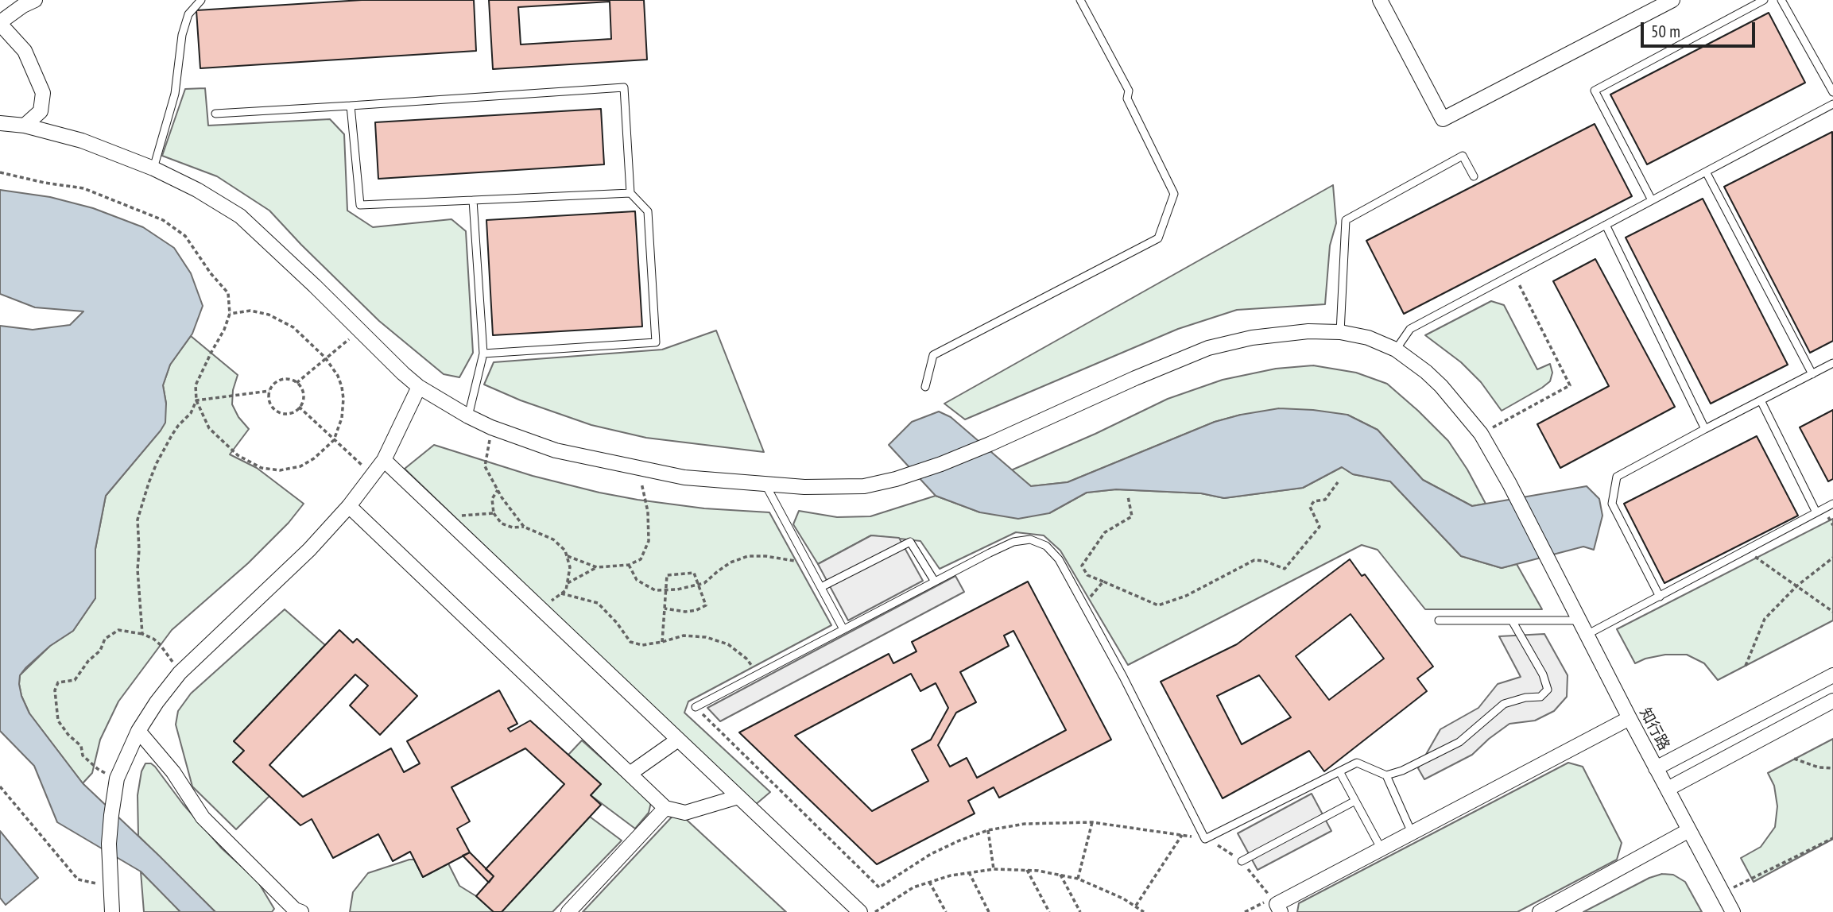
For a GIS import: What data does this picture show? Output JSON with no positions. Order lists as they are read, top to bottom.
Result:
{
  "streets": {
    "street": ["知行路"]
  },
  "scale_bar": "50 m"
}
